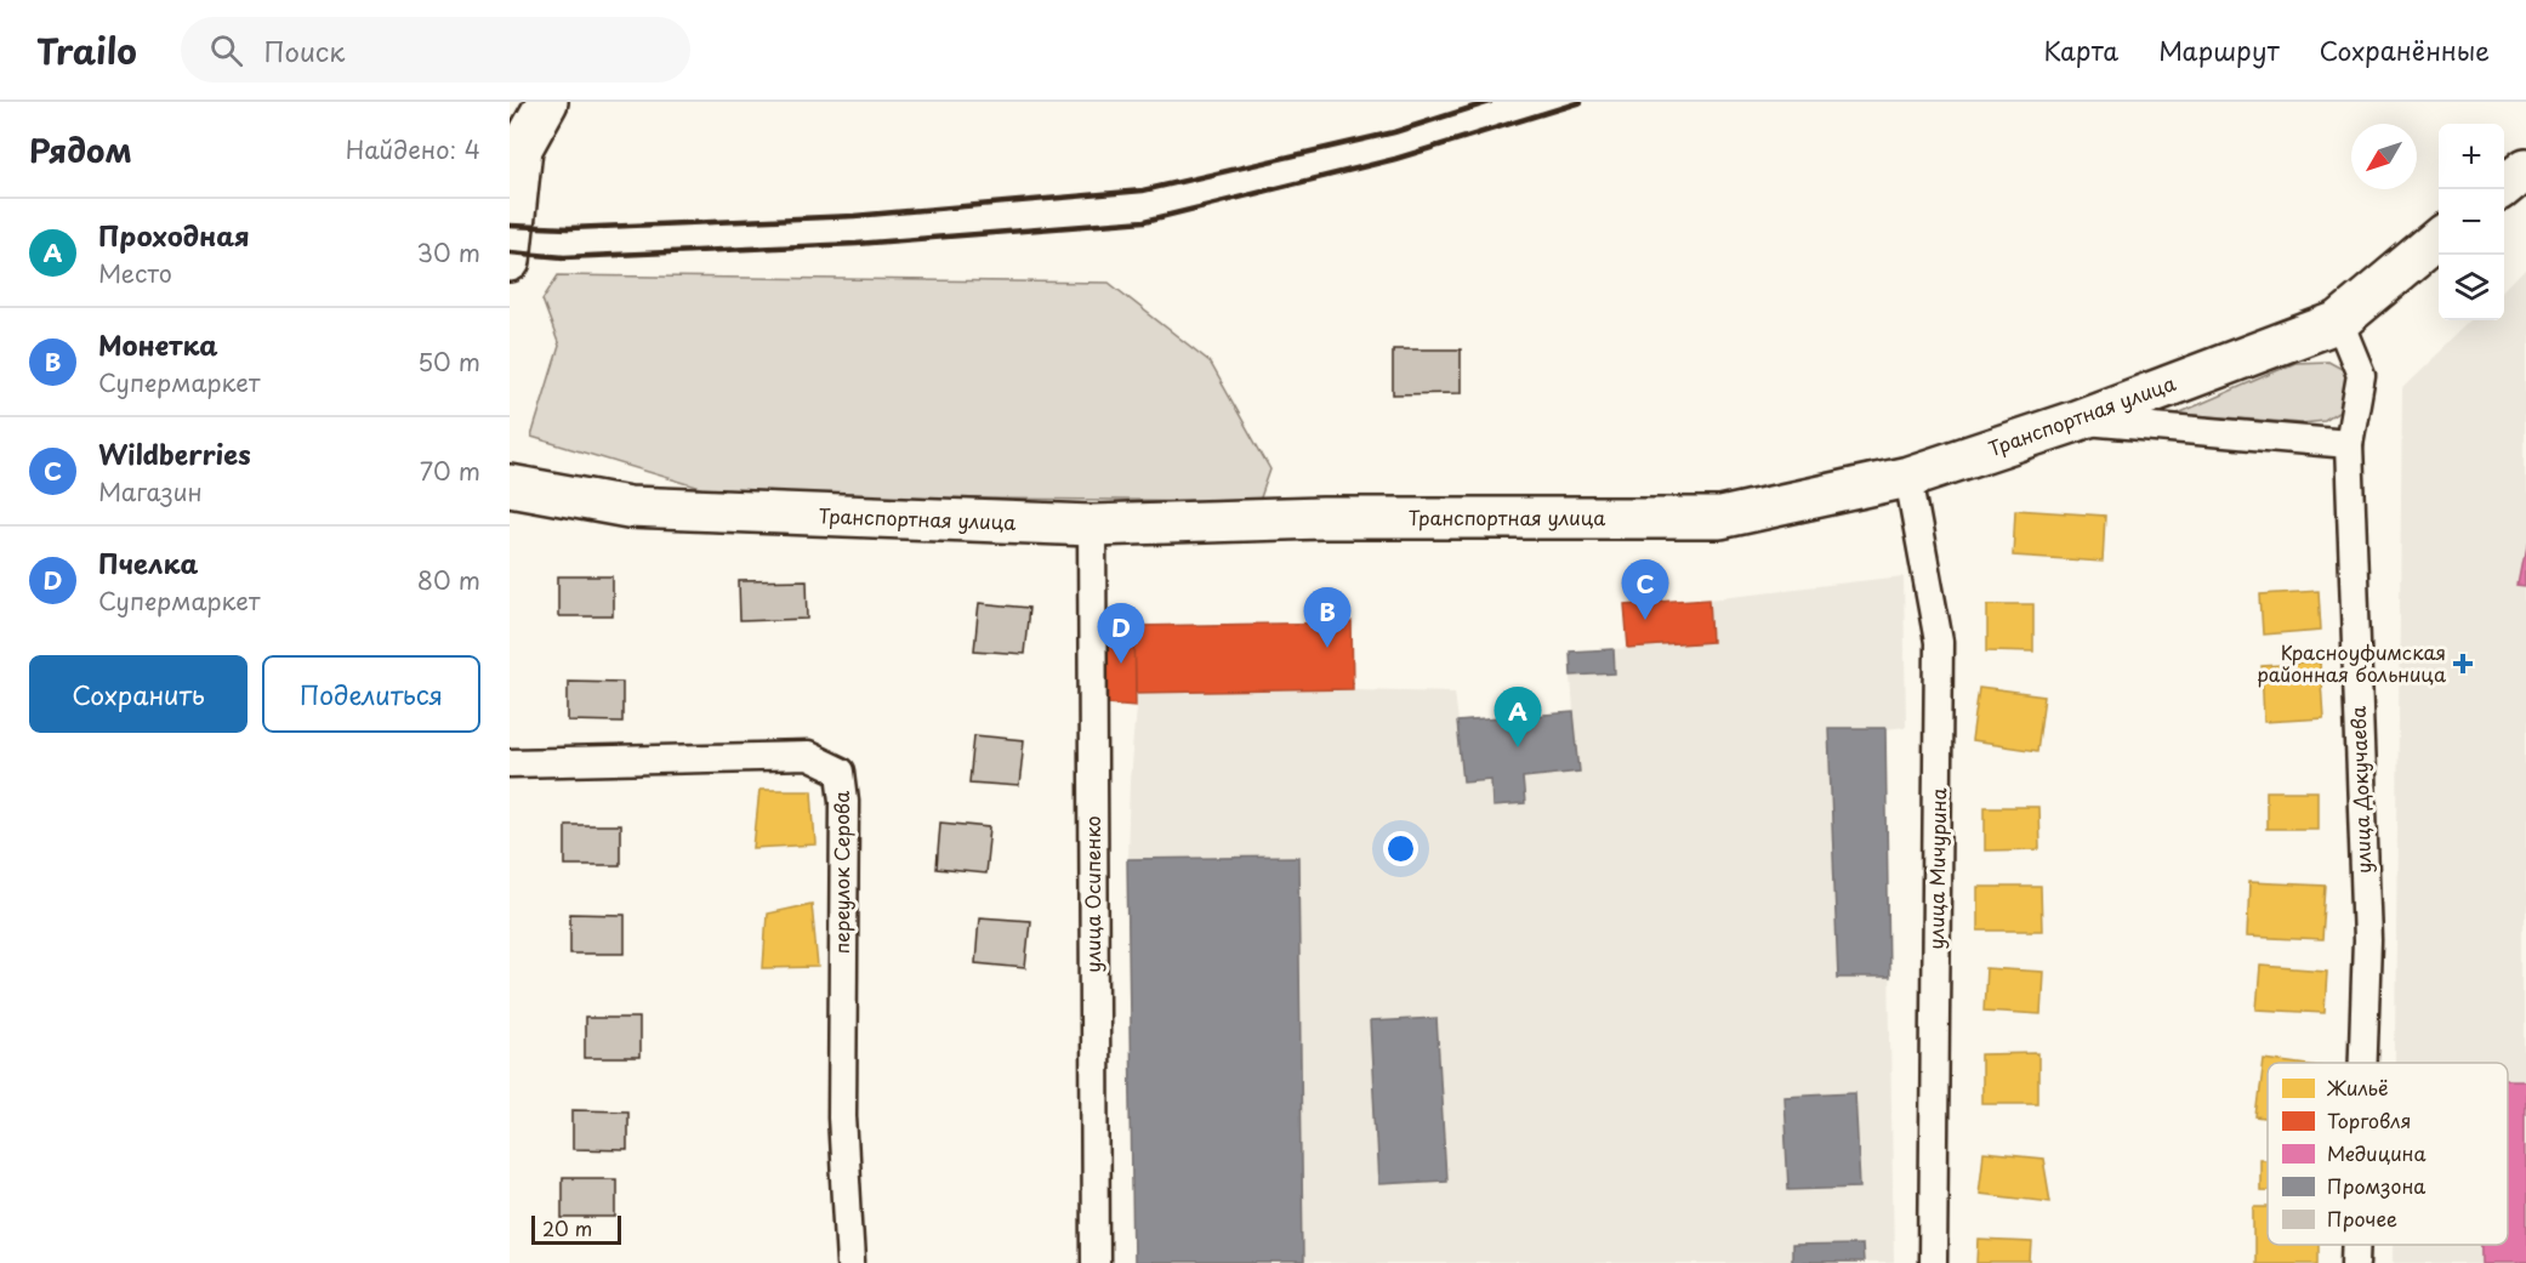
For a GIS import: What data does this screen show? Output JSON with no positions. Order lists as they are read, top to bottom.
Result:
{
  "streets": {
    "main road": ["Транспортная улица"],
    "street": [
      "улица Докучаева",
      "улица Мичурина",
      "переулок Серова",
      "улица Осипенко"
    ]
  },
  "crossings": [
    ["Транспортная улица", "улица Докучаева"],
    ["Транспортная улица", "улица Мичурина"],
    ["Транспортная улица", "улица Осипенко"]
  ],
  "places": {
    "health": ["Красноуфимская районная больница"]
  },
  "legend": [
    "Жильё",
    "Торговля",
    "Медицина",
    "Промзона",
    "Прочее"
  ],
  "scale_bar": "20 m",
  "north": "bottom left",
  "page": {
    "header": "Trailo",
    "search": "Поиск",
    "nav": ["Карта", "Маршрут", "Сохранённые"],
    "heading": ["Рядом", "Найдено: 4"],
    "map_buttons": ["+", "−"],
    "list": [
      {
        "mark": "A",
        "name": "Проходная",
        "note": "Место",
        "value": "30 m"
      },
      {
        "mark": "B",
        "name": "Монетка",
        "note": "Супермаркет",
        "value": "50 m"
      },
      {
        "mark": "C",
        "name": "Wildberries",
        "note": "Магазин",
        "value": "70 m"
      },
      {
        "mark": "D",
        "name": "Пчелка",
        "note": "Супермаркет",
        "value": "80 m"
      }
    ],
    "pins": [
      "C",
      "B",
      "D",
      "A"
    ],
    "buttons": ["Сохранить", "Поделиться"],
    "scale": "20 m"
  }
}
